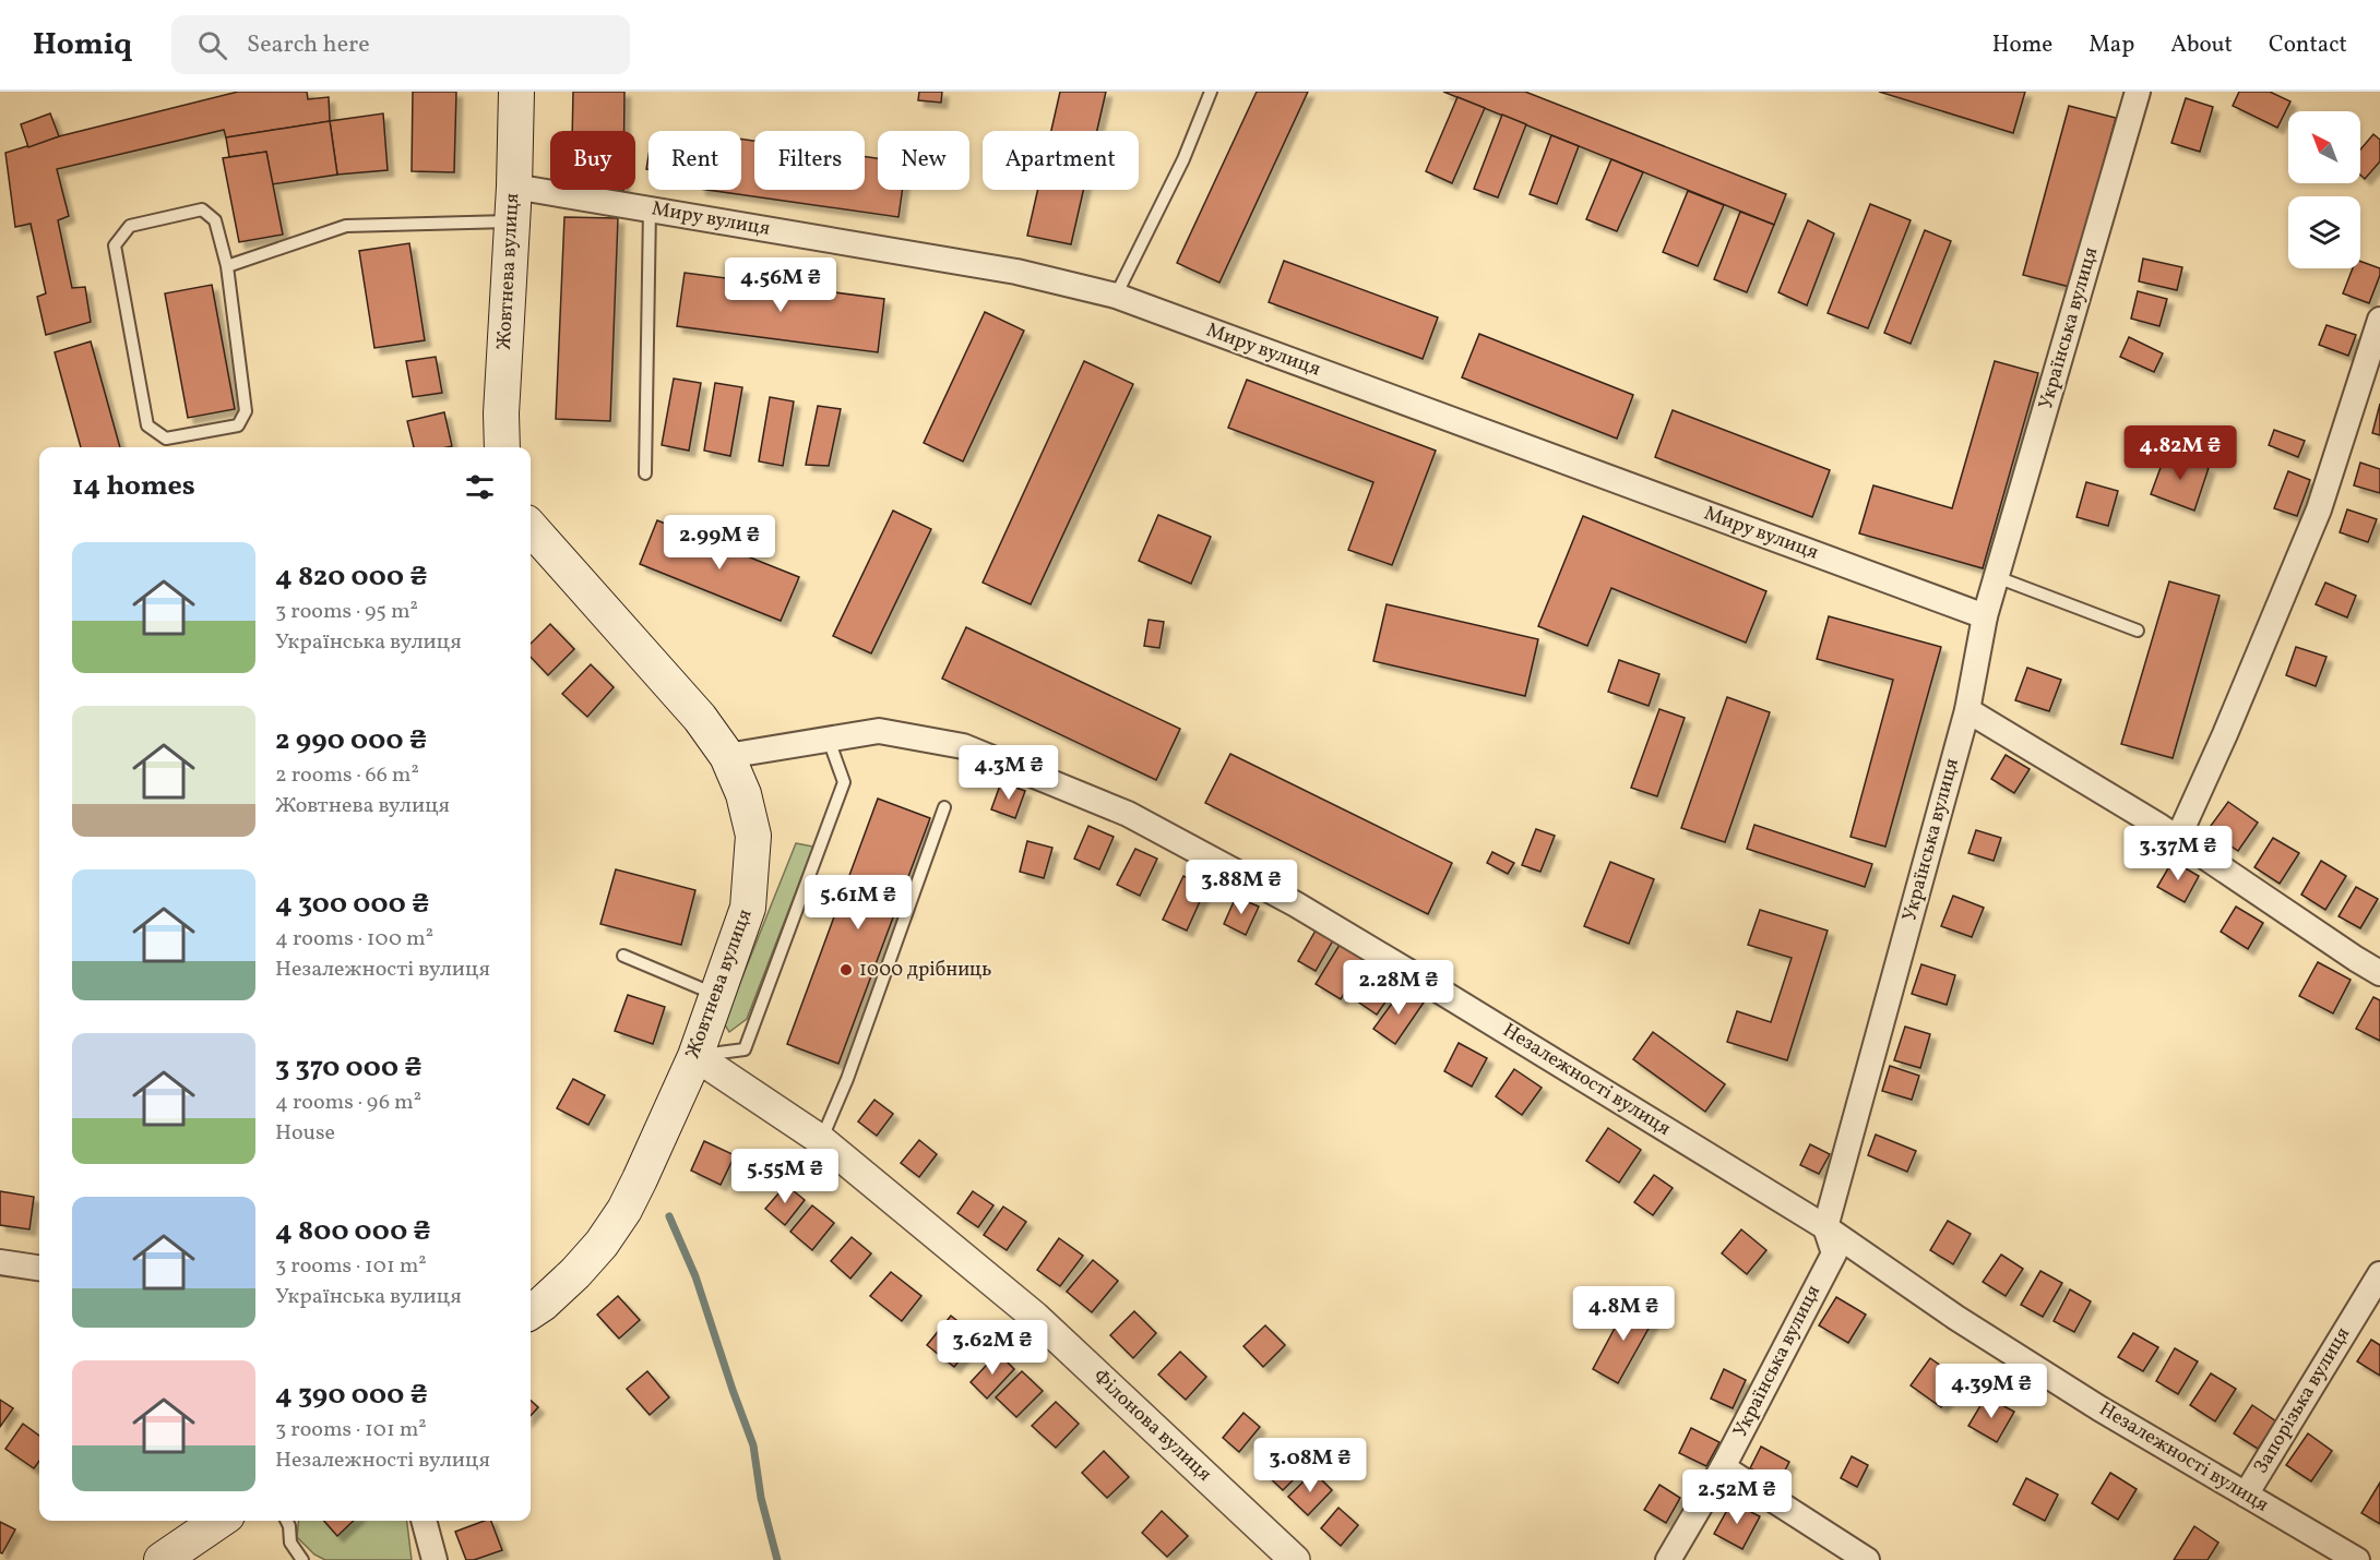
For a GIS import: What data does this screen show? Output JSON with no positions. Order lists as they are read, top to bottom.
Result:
{
  "streets": {
    "main road": ["Жовтнева вулиця"],
    "street": [
      "Миру вулиця",
      "Українська вулиця",
      "Незалежності вулиця",
      "Запорізька вулиця",
      "Філонова вулиця"
    ]
  },
  "crossings": [
    ["Миру вулиця", "Жовтнева вулиця"],
    ["Миру вулиця", "Українська вулиця"],
    ["Жовтнева вулиця", "Незалежності вулиця"],
    ["Жовтнева вулиця", "Філонова вулиця"],
    ["Українська вулиця", "Незалежності вулиця"],
    ["Незалежності вулиця", "Запорізька вулиця"]
  ],
  "places": ["1000 дрібниць"],
  "north": "top left",
  "page": {
    "header": "Homiq",
    "search": "Search here",
    "nav": [
      "Home",
      "Map",
      "About",
      "Contact"
    ],
    "chip": [
      "Buy",
      "Rent",
      "Filters",
      "New",
      "Apartment"
    ],
    "price": [
      "4.56M ₴",
      "4.82M ₴",
      "2.99M ₴",
      "4.3M ₴",
      "3.37M ₴",
      "3.88M ₴",
      "5.61M ₴",
      "2.28M ₴",
      "5.55M ₴",
      "4.8M ₴",
      "3.62M ₴",
      "4.39M ₴",
      "3.08M ₴",
      "2.52M ₴"
    ],
    "heading": "14 homes",
    "list": [
      {
        "name": "4 820 000 ₴",
        "note": "3 rooms · 95 m² · Українська вулиця"
      },
      {
        "name": "2 990 000 ₴",
        "note": "2 rooms · 66 m² · Жовтнева вулиця"
      },
      {
        "name": "4 300 000 ₴",
        "note": "4 rooms · 100 m² · Незалежності вулиця"
      },
      {
        "name": "3 370 000 ₴",
        "note": "4 rooms · 96 m² · House"
      },
      {
        "name": "4 800 000 ₴",
        "note": "3 rooms · 101 m² · Українська вулиця"
      },
      {
        "name": "4 390 000 ₴",
        "note": "3 rooms · 101 m² · Незалежності вулиця"
      }
    ]
  }
}
